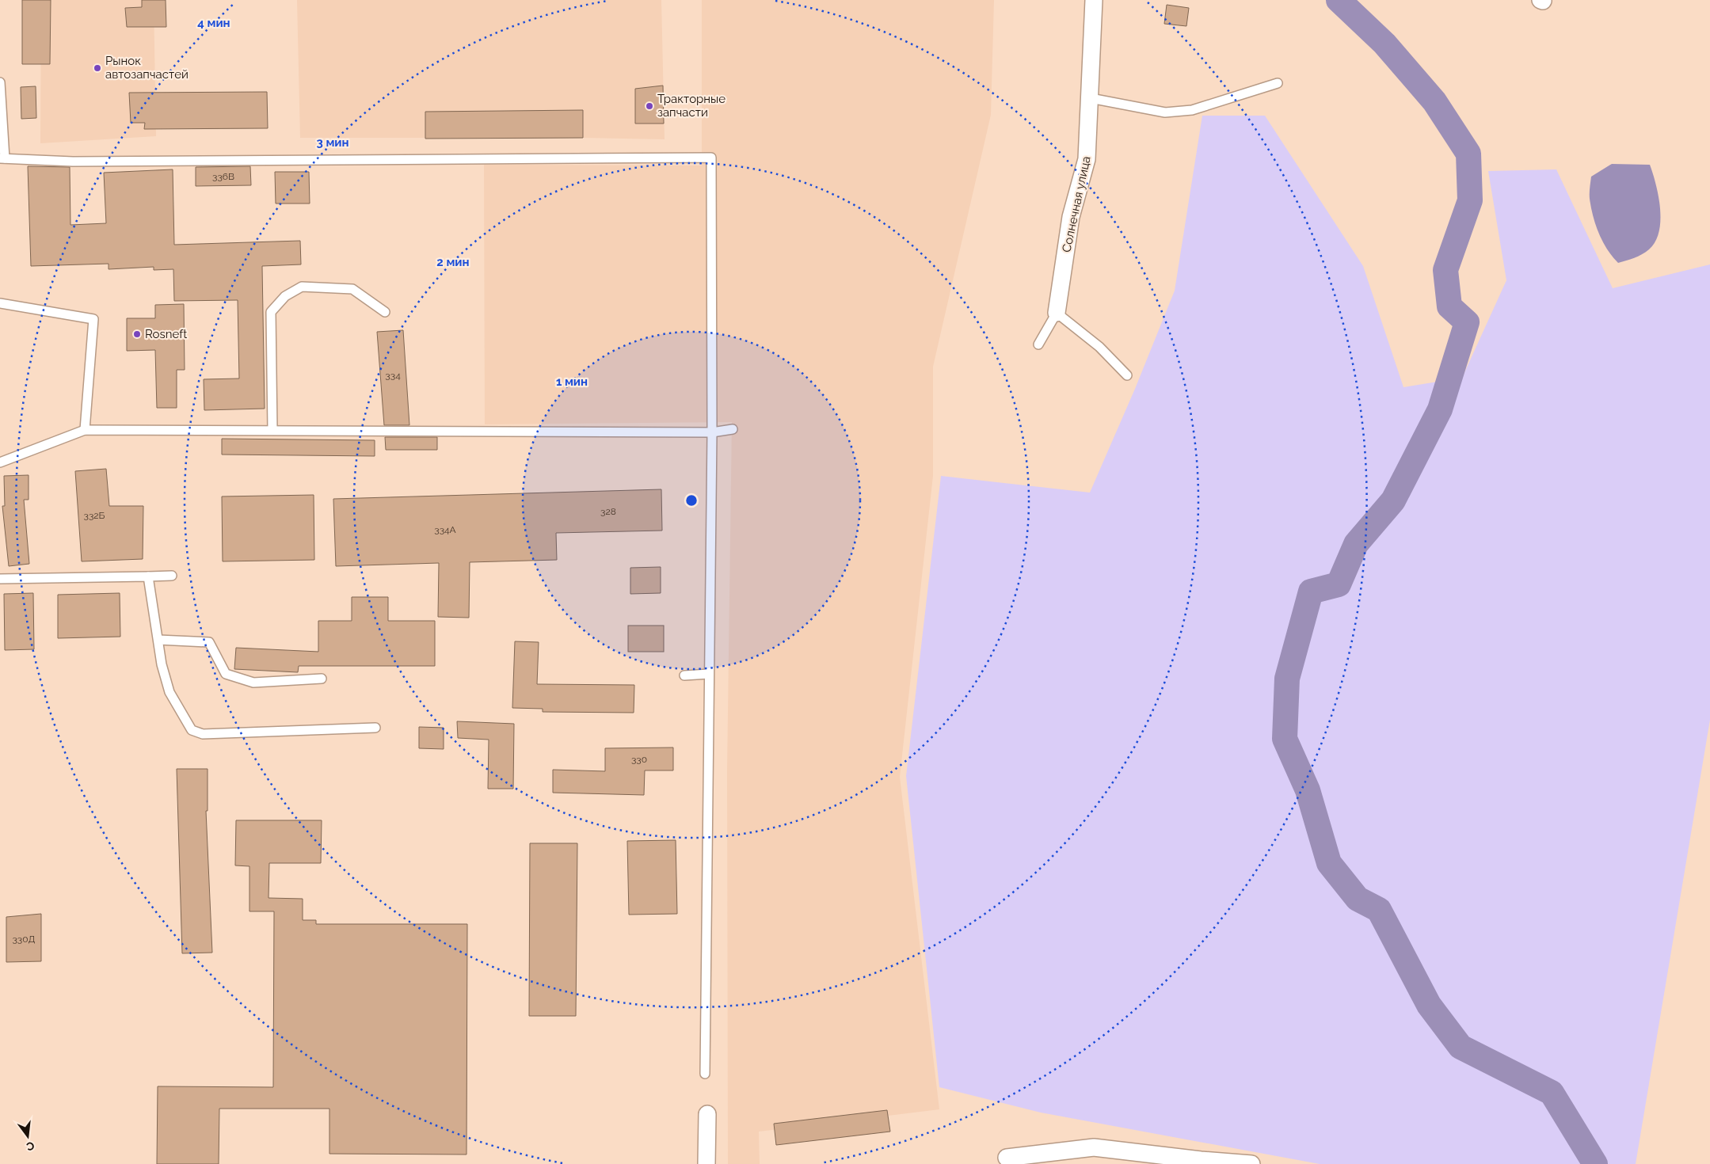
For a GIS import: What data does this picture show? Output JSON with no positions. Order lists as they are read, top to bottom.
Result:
{
  "streets": {
    "street": ["Солнечная улица"]
  },
  "places": ["Рынок автозапчастей", "Тракторные запчасти", "Rosneft"],
  "house_numbers": [
    "336В",
    "334",
    "328",
    "332Б",
    "334А",
    "330",
    "330Д"
  ],
  "north": "bottom",
  "rings": [
    "4 мин",
    "3 мин",
    "2 мин",
    "1 мин"
  ]
}
